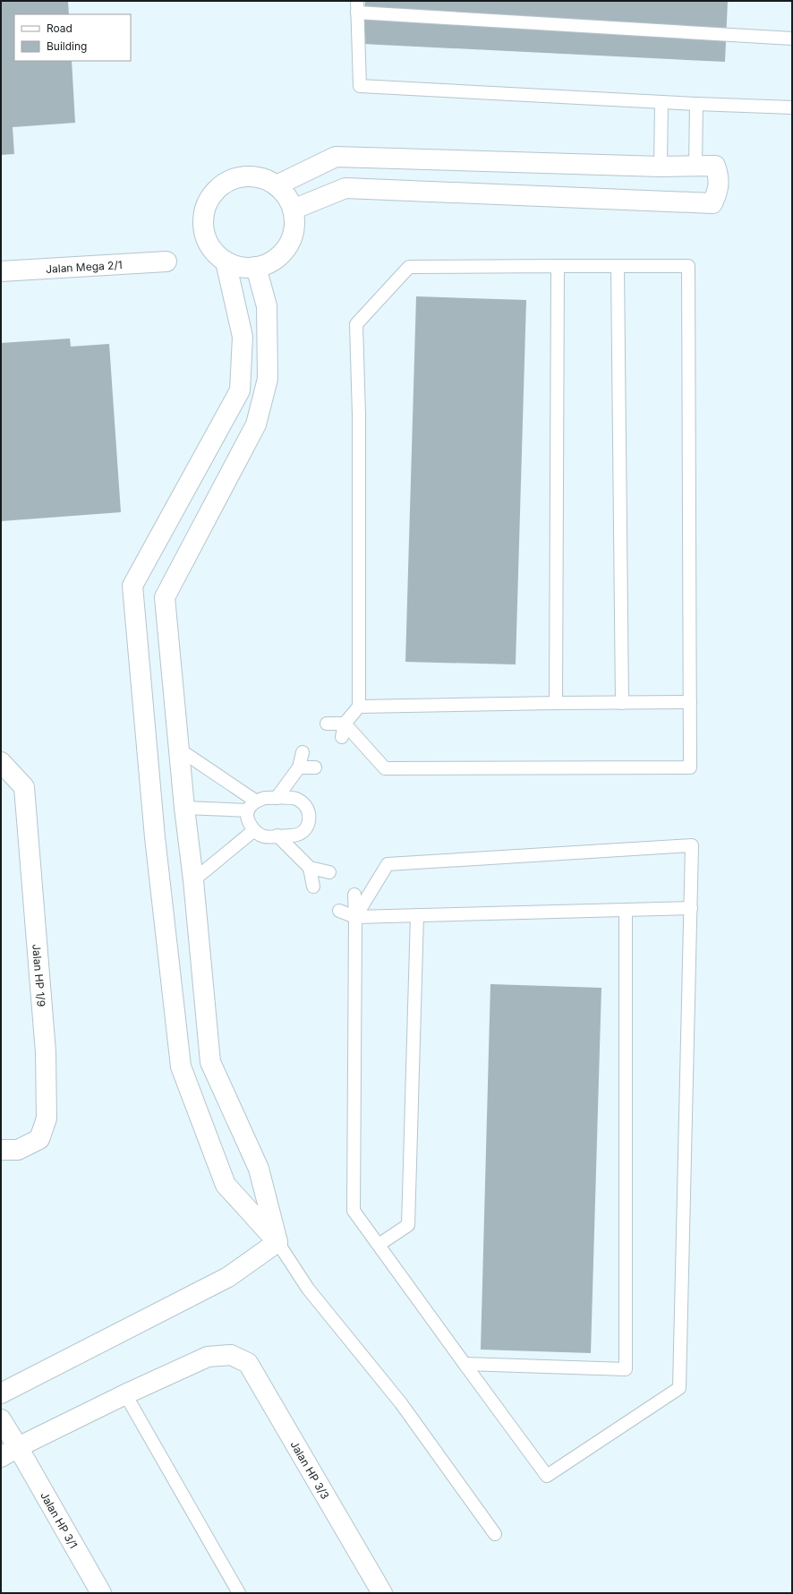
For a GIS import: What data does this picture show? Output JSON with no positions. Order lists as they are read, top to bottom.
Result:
{
  "streets": {
    "street": [
      "Jalan Mega 2/1",
      "Jalan HP 1/9",
      "Jalan HP 3/3",
      "Jalan HP 3/1"
    ]
  },
  "legend": ["Road", "Building"]
}
